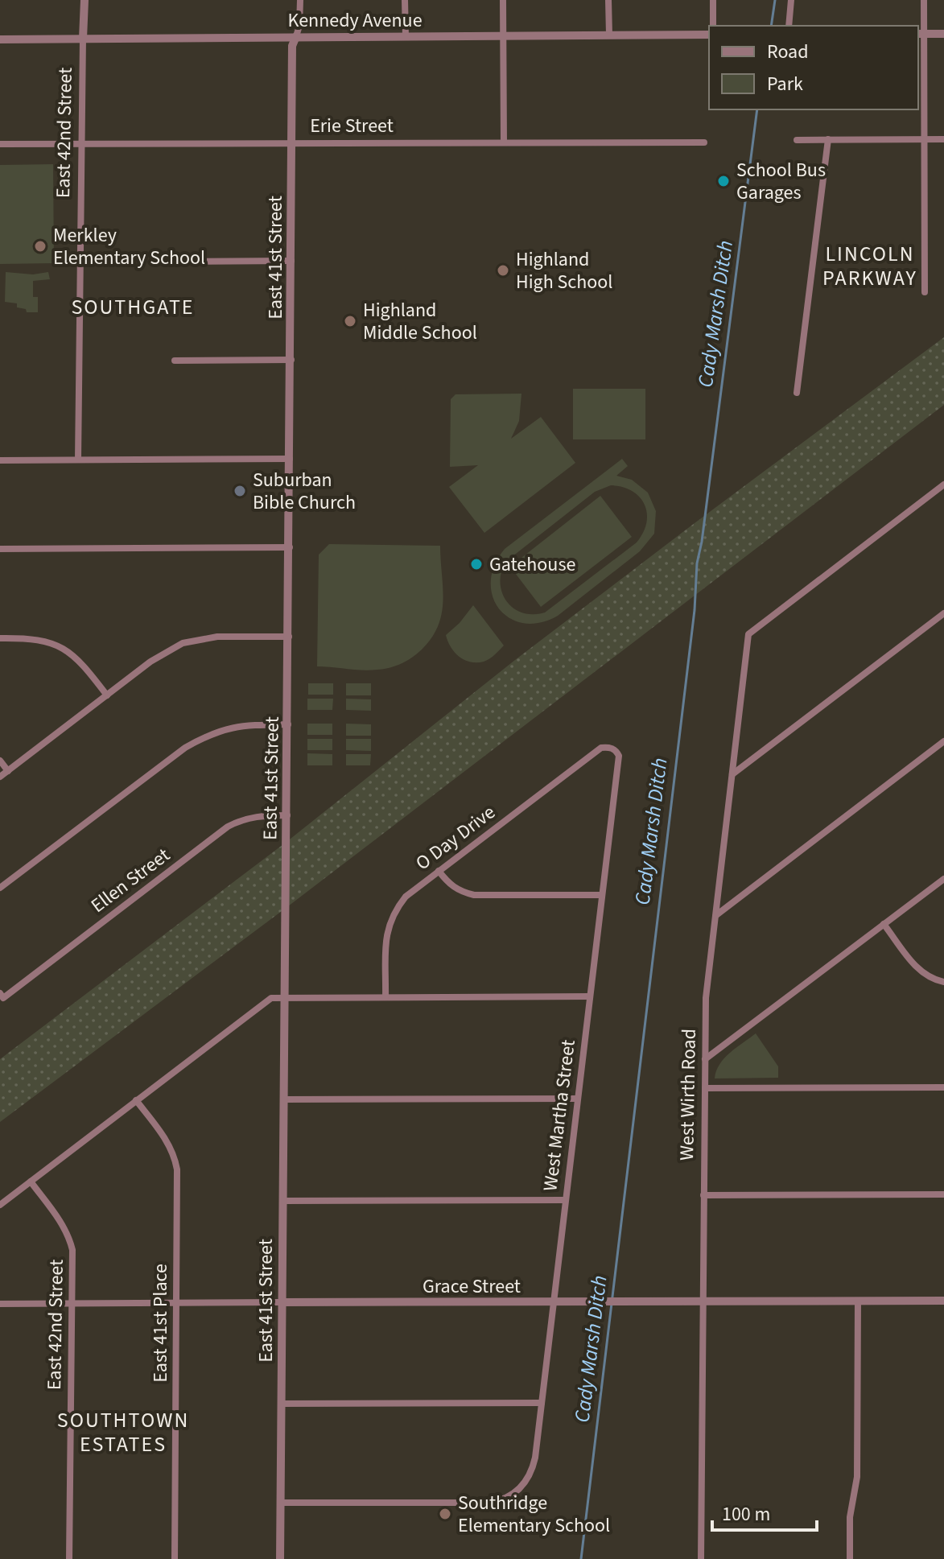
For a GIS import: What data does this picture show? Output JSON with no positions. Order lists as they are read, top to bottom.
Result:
{
  "streets": {
    "street": [
      "Kennedy Avenue",
      "Erie Street",
      "East 42nd Street",
      "East 41st Street",
      "O Day Drive",
      "Ellen Street",
      "West Wirth Road",
      "West Martha Street",
      "Grace Street",
      "East 41st Place"
    ]
  },
  "crossings": [
    ["Kennedy Avenue", "East 42nd Street"],
    ["Kennedy Avenue", "East 41st Street"],
    ["Erie Street", "East 42nd Street"],
    ["Erie Street", "East 41st Street"],
    ["East 42nd Street", "Grace Street"],
    ["East 41st Street", "Ellen Street"],
    ["East 41st Street", "West Martha Street"],
    ["East 41st Street", "Grace Street"],
    ["O Day Drive", "West Martha Street"],
    ["West Wirth Road", "Grace Street"],
    ["West Martha Street", "Grace Street"],
    ["Grace Street", "East 41st Place"]
  ],
  "districts": ["LINCOLN PARKWAY", "SOUTHGATE", "SOUTHTOWN ESTATES"],
  "water": ["Cady Marsh Ditch"],
  "places": [
    "School Bus Garages",
    "Merkley Elementary School",
    "Highland High School",
    "Highland Middle School",
    "Suburban Bible Church",
    "Gatehouse",
    "Southridge Elementary School"
  ],
  "legend": ["Road", "Park"],
  "scale_bar": "100 m"
}
